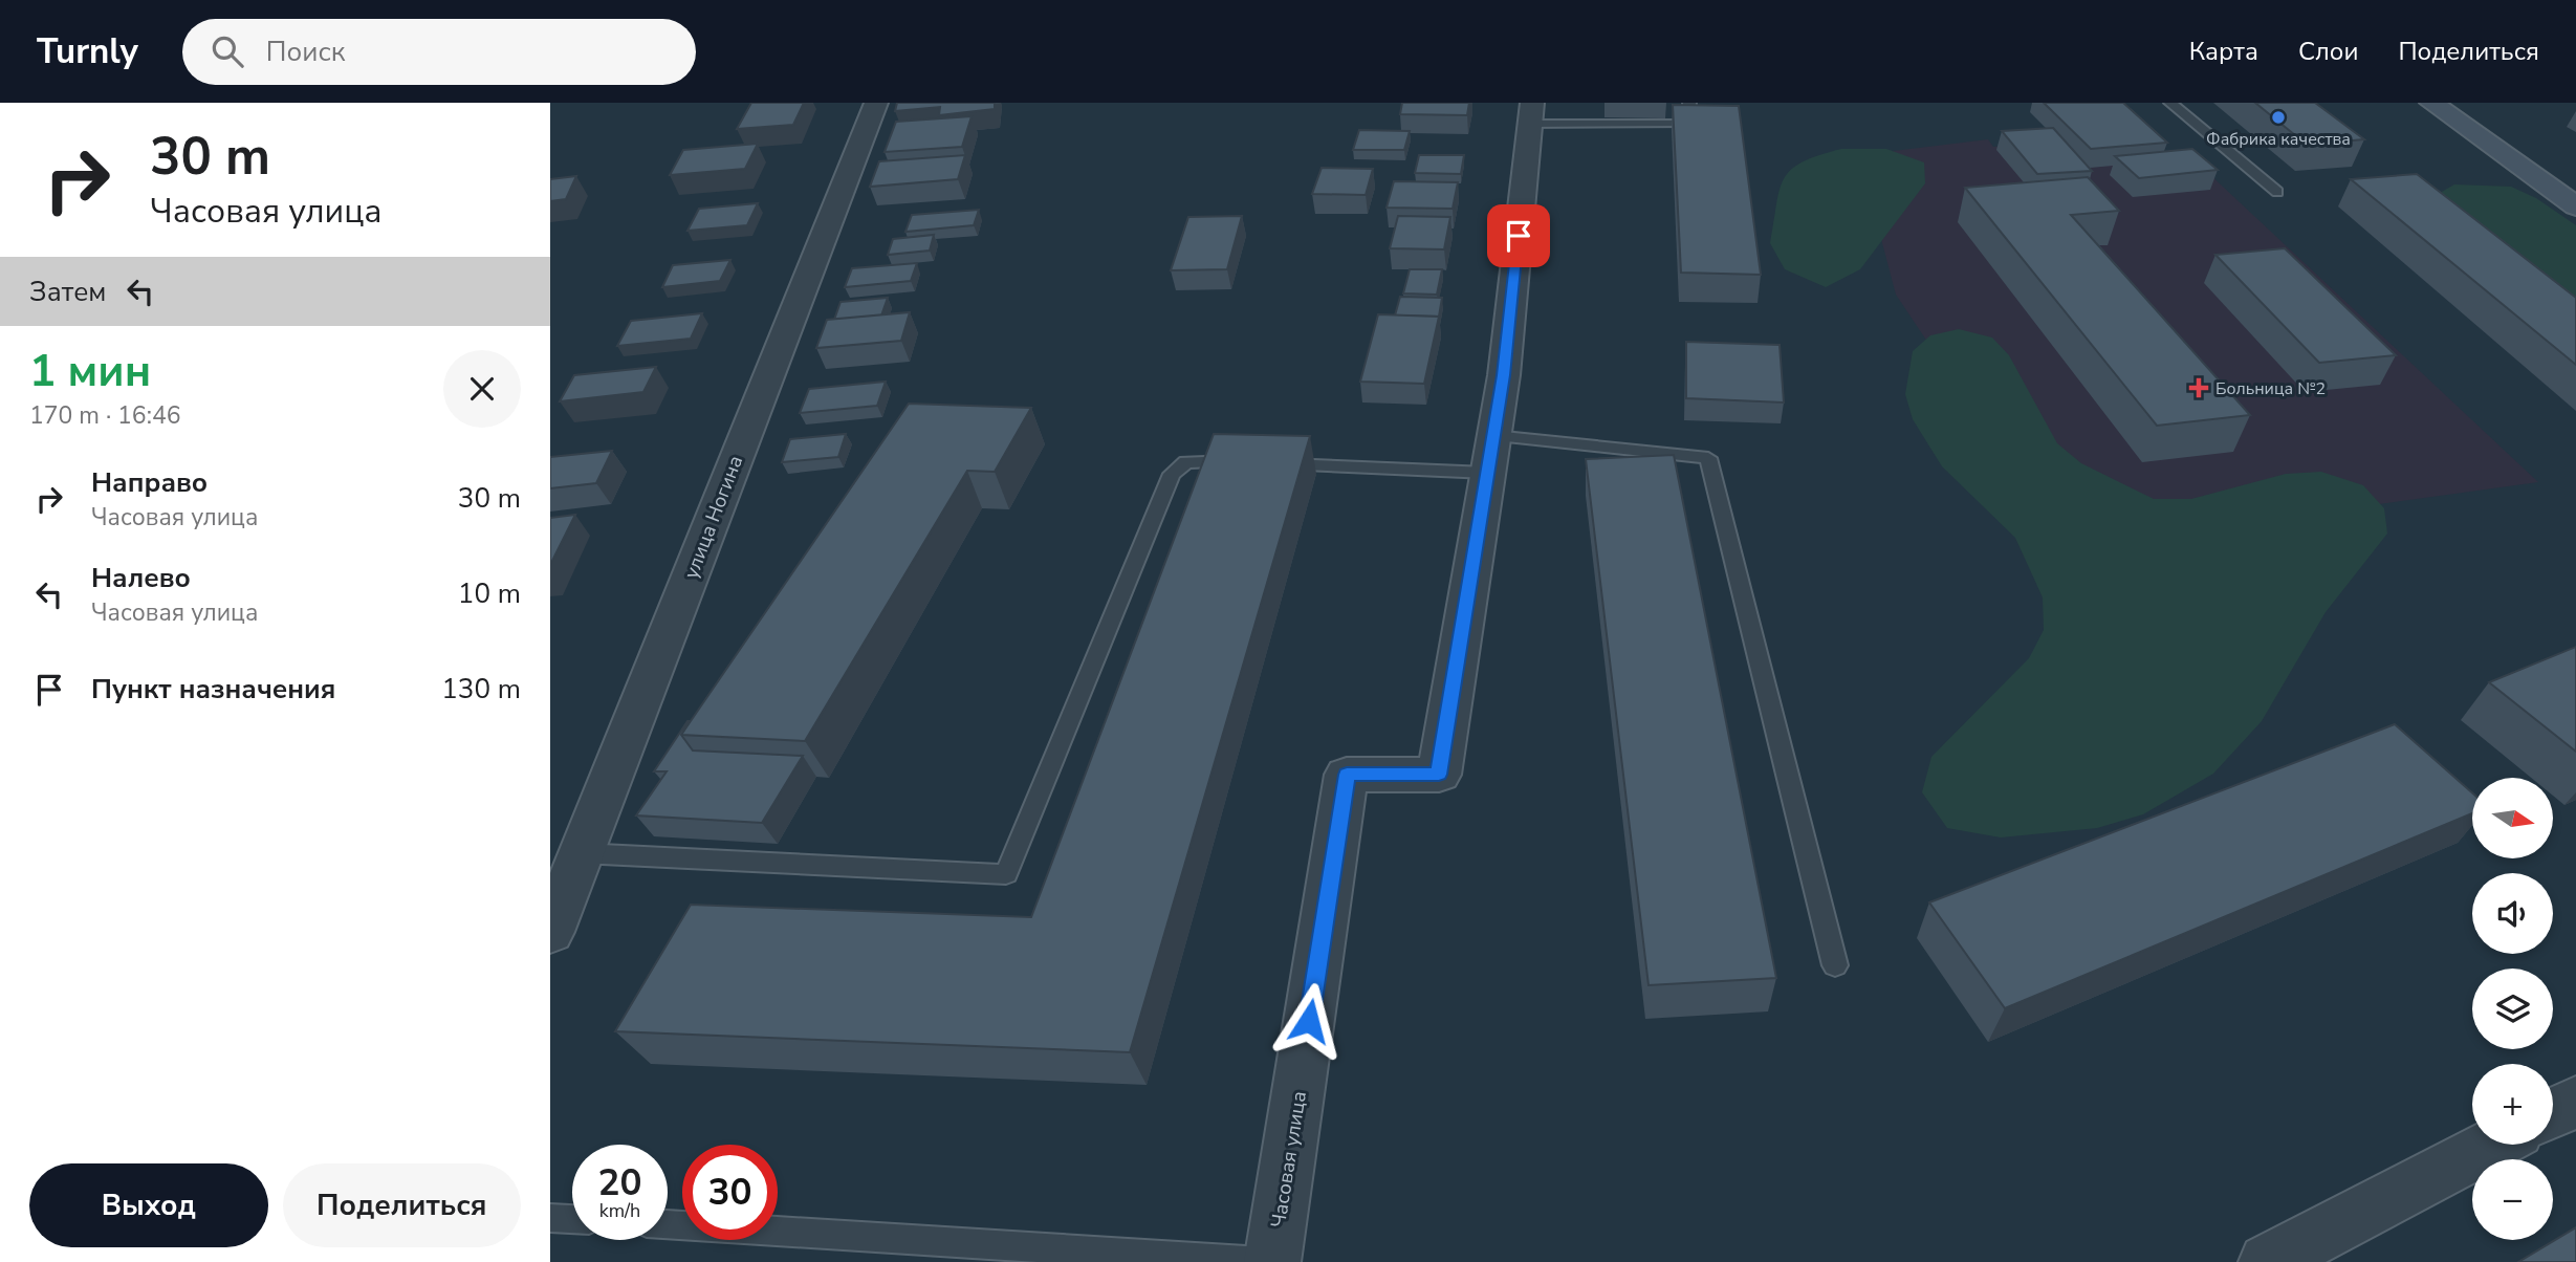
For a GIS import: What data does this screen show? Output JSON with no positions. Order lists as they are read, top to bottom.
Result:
{
  "streets": {
    "street": ["улица Ногина", "Часовая улица"]
  },
  "places": {
    "other": ["Фабрика качества"],
    "health": ["Больница №2"]
  },
  "north": "right",
  "page": {
    "header": "Turnly",
    "search": "Поиск",
    "nav": ["Карта", "Слои", "Поделиться"],
    "turn": ["30 m", "Часовая улица"],
    "then": "Затем",
    "heading": ["1 мин", "170 m · 16:46"],
    "list": [
      {
        "name": "Направо",
        "note": "Часовая улица",
        "value": "30 m"
      },
      {
        "name": "Налево",
        "note": "Часовая улица",
        "value": "10 m"
      },
      {
        "name": "Пункт назначения",
        "value": "130 m"
      }
    ],
    "map_buttons": ["+", "−"],
    "speed": "20 km/h",
    "limit": "30",
    "buttons": ["Выход", "Поделиться"]
  }
}
